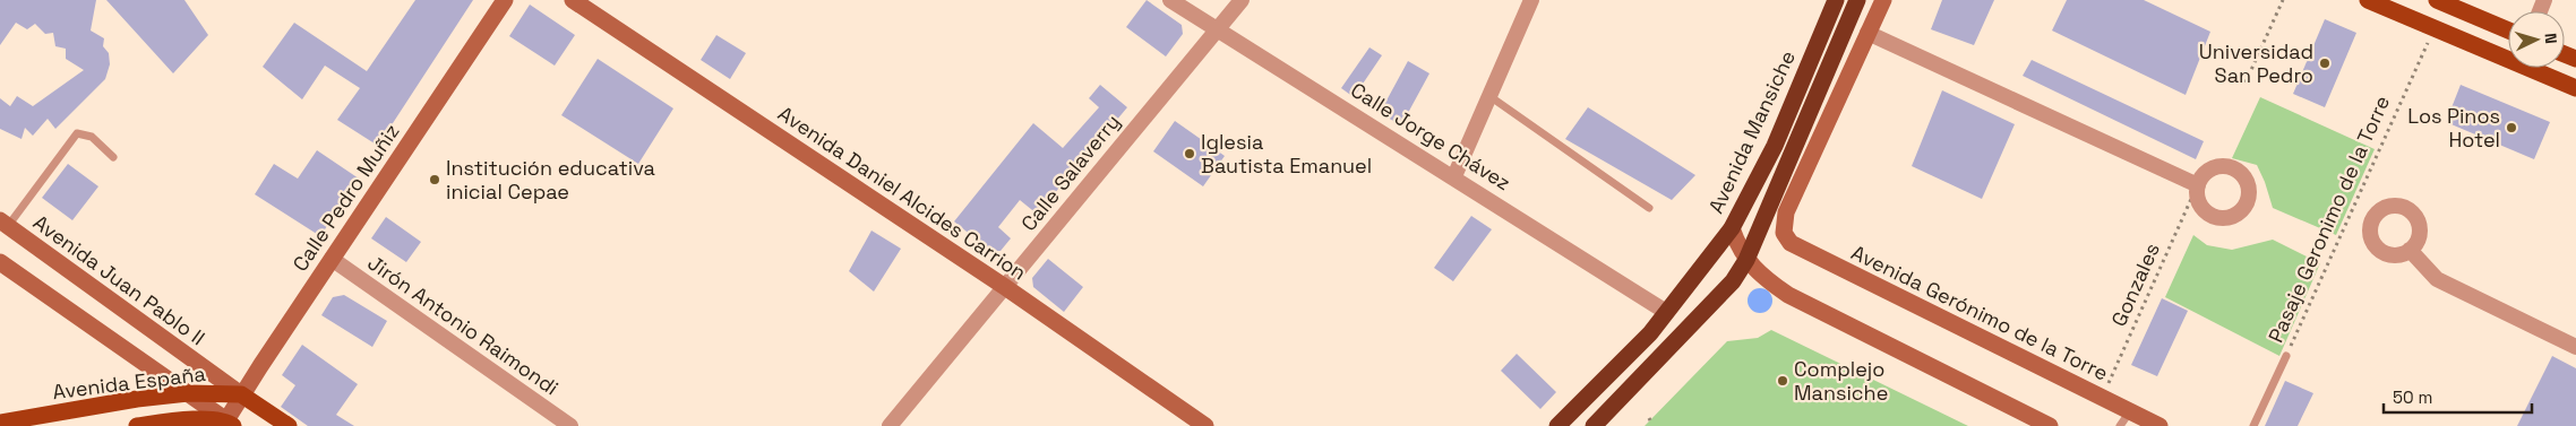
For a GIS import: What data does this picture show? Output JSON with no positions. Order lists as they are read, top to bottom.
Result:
{
  "streets": {
    "highway": ["Avenida Mansiche"],
    "main road": [
      "Avenida Daniel Alcides Carrion",
      "Calle Pedro Muñiz",
      "Avenida Juan Pablo II",
      "Avenida Gerónimo de la Torre",
      "Avenida España"
    ],
    "street": ["Calle Jorge Chávez", "Calle Salaverry", "Jirón Antonio Raimondi"],
    "lane": ["Pasaje Geronimo de la Torre"],
    "path": ["Gonzales"]
  },
  "crossings": [
    ["Avenida Mansiche", "Calle Jorge Chávez"],
    ["Calle Jorge Chávez", "Calle Salaverry"],
    ["Calle Salaverry", "Avenida Daniel Alcides Carrion"],
    ["Calle Pedro Muñiz", "Avenida Juan Pablo II"],
    ["Calle Pedro Muñiz", "Jirón Antonio Raimondi"],
    ["Calle Pedro Muñiz", "Avenida España"],
    ["Avenida Juan Pablo II", "Avenida España"],
    ["Gonzales", "Avenida Gerónimo de la Torre"]
  ],
  "places": [
    "Universidad San Pedro",
    "Los Pinos Hotel",
    "Iglesia Bautista Emanuel",
    "Institución educativa inicial Cepae",
    "Complejo Mansiche"
  ],
  "scale_bar": "50 m",
  "north": "right"
}
